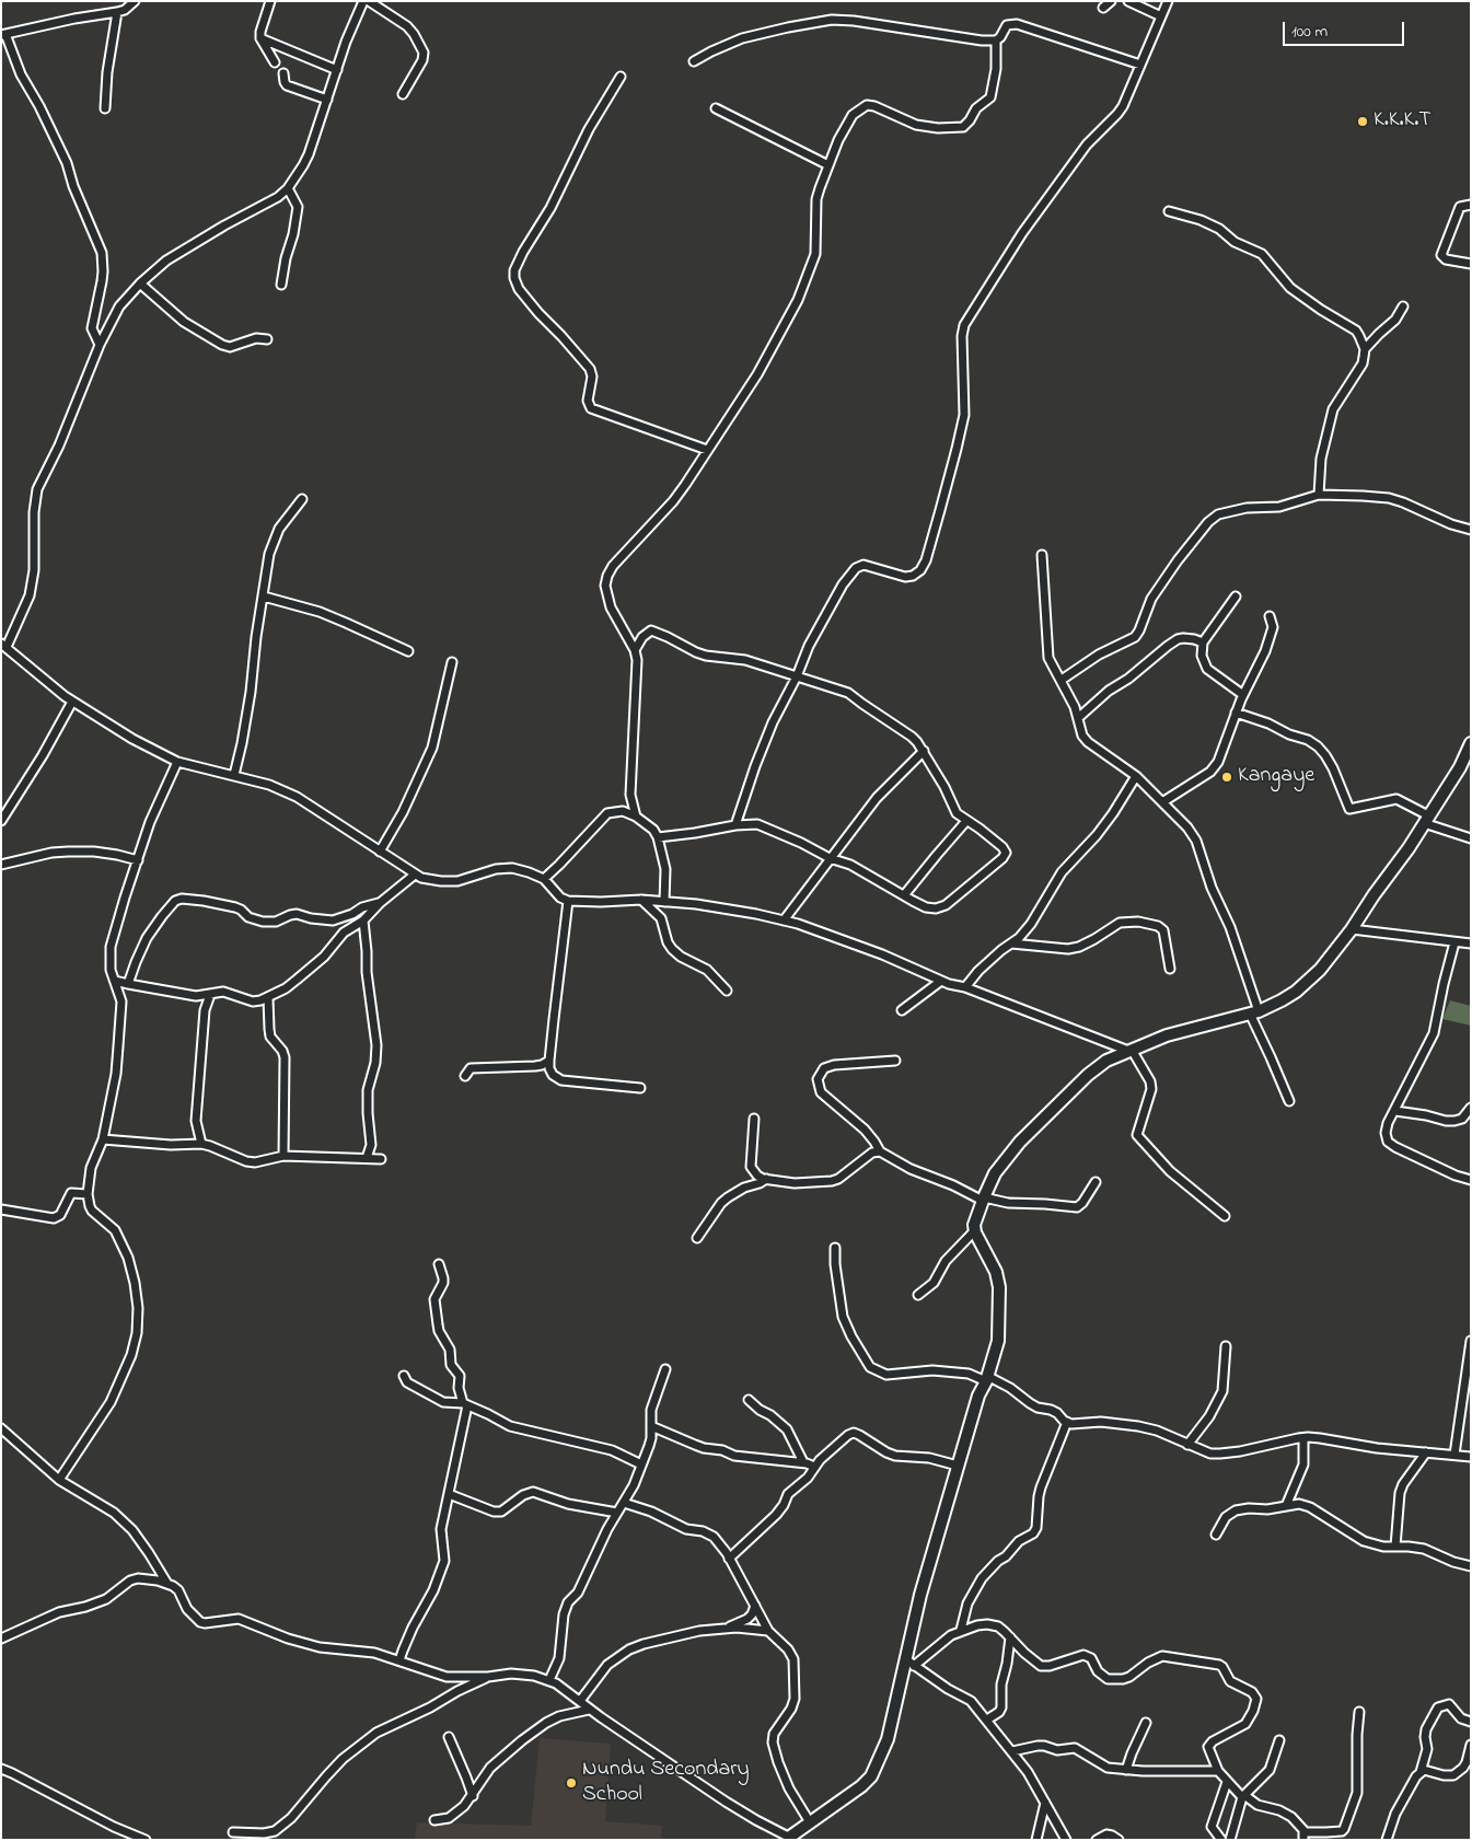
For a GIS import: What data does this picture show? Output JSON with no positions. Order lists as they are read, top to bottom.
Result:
{
  "places": ["K.K.K.T", "Kangaye", "Nundu Secondary School"],
  "scale_bar": "100 m"
}
